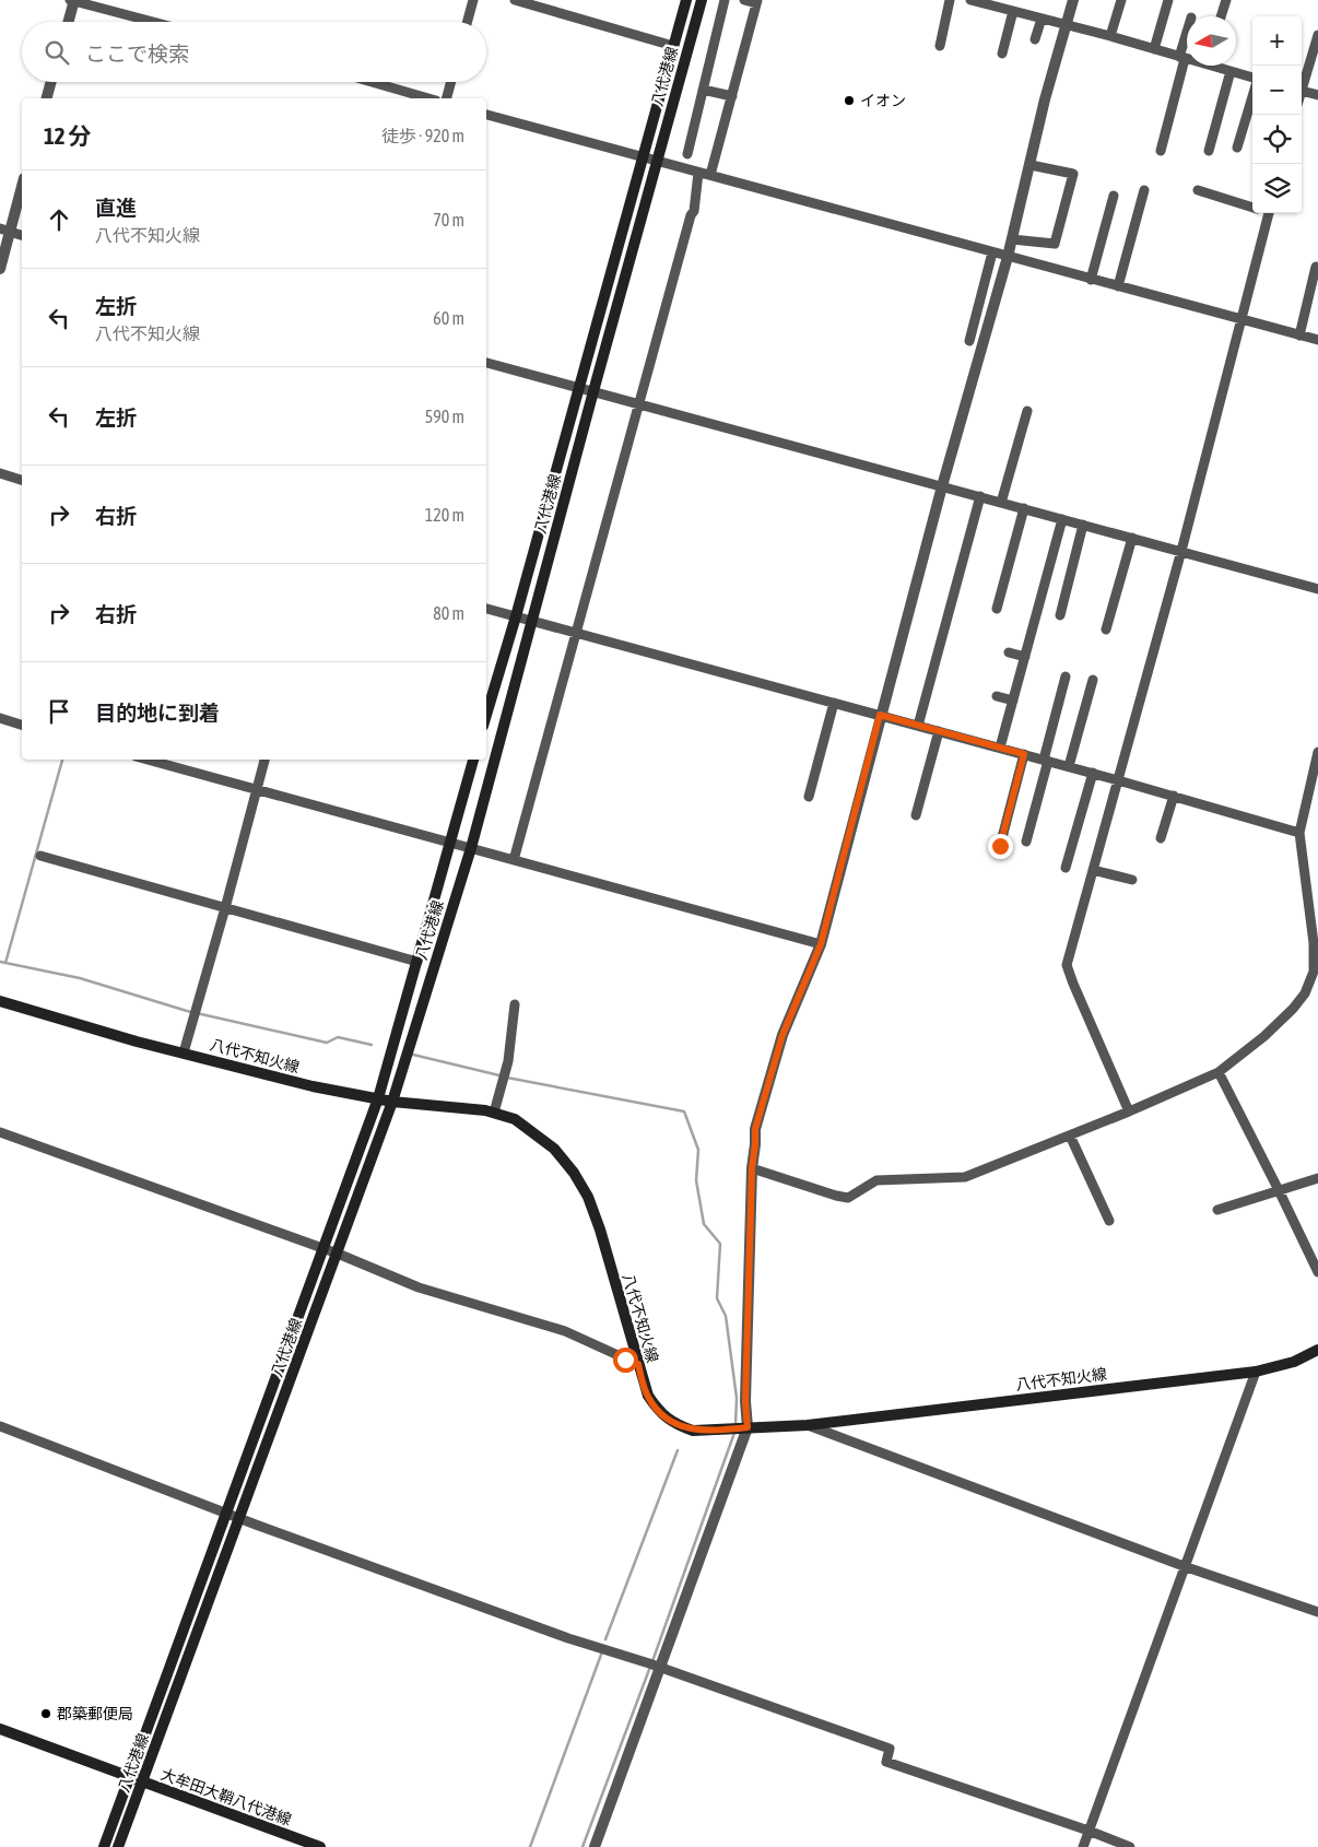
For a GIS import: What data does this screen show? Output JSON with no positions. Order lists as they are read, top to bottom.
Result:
{
  "streets": {
    "main road": ["八代港線", "八代不知火線", "大牟田大鞘八代港線"]
  },
  "crossings": [
    ["八代港線", "八代不知火線"],
    ["八代港線", "大牟田大鞘八代港線"]
  ],
  "places": ["イオン", "郡築郵便局"],
  "north": "left",
  "page": {
    "map_buttons": ["+", "−"],
    "search": "ここで検索",
    "heading": ["12 分", "徒歩 · 920 m"],
    "list": [
      ["直進", "八代不知火線", "70 m"],
      ["左折", "八代不知火線", "60 m"],
      ["左折", "590 m"],
      ["右折", "120 m"],
      ["右折", "80 m"],
      "目的地に到着"
    ]
  }
}
